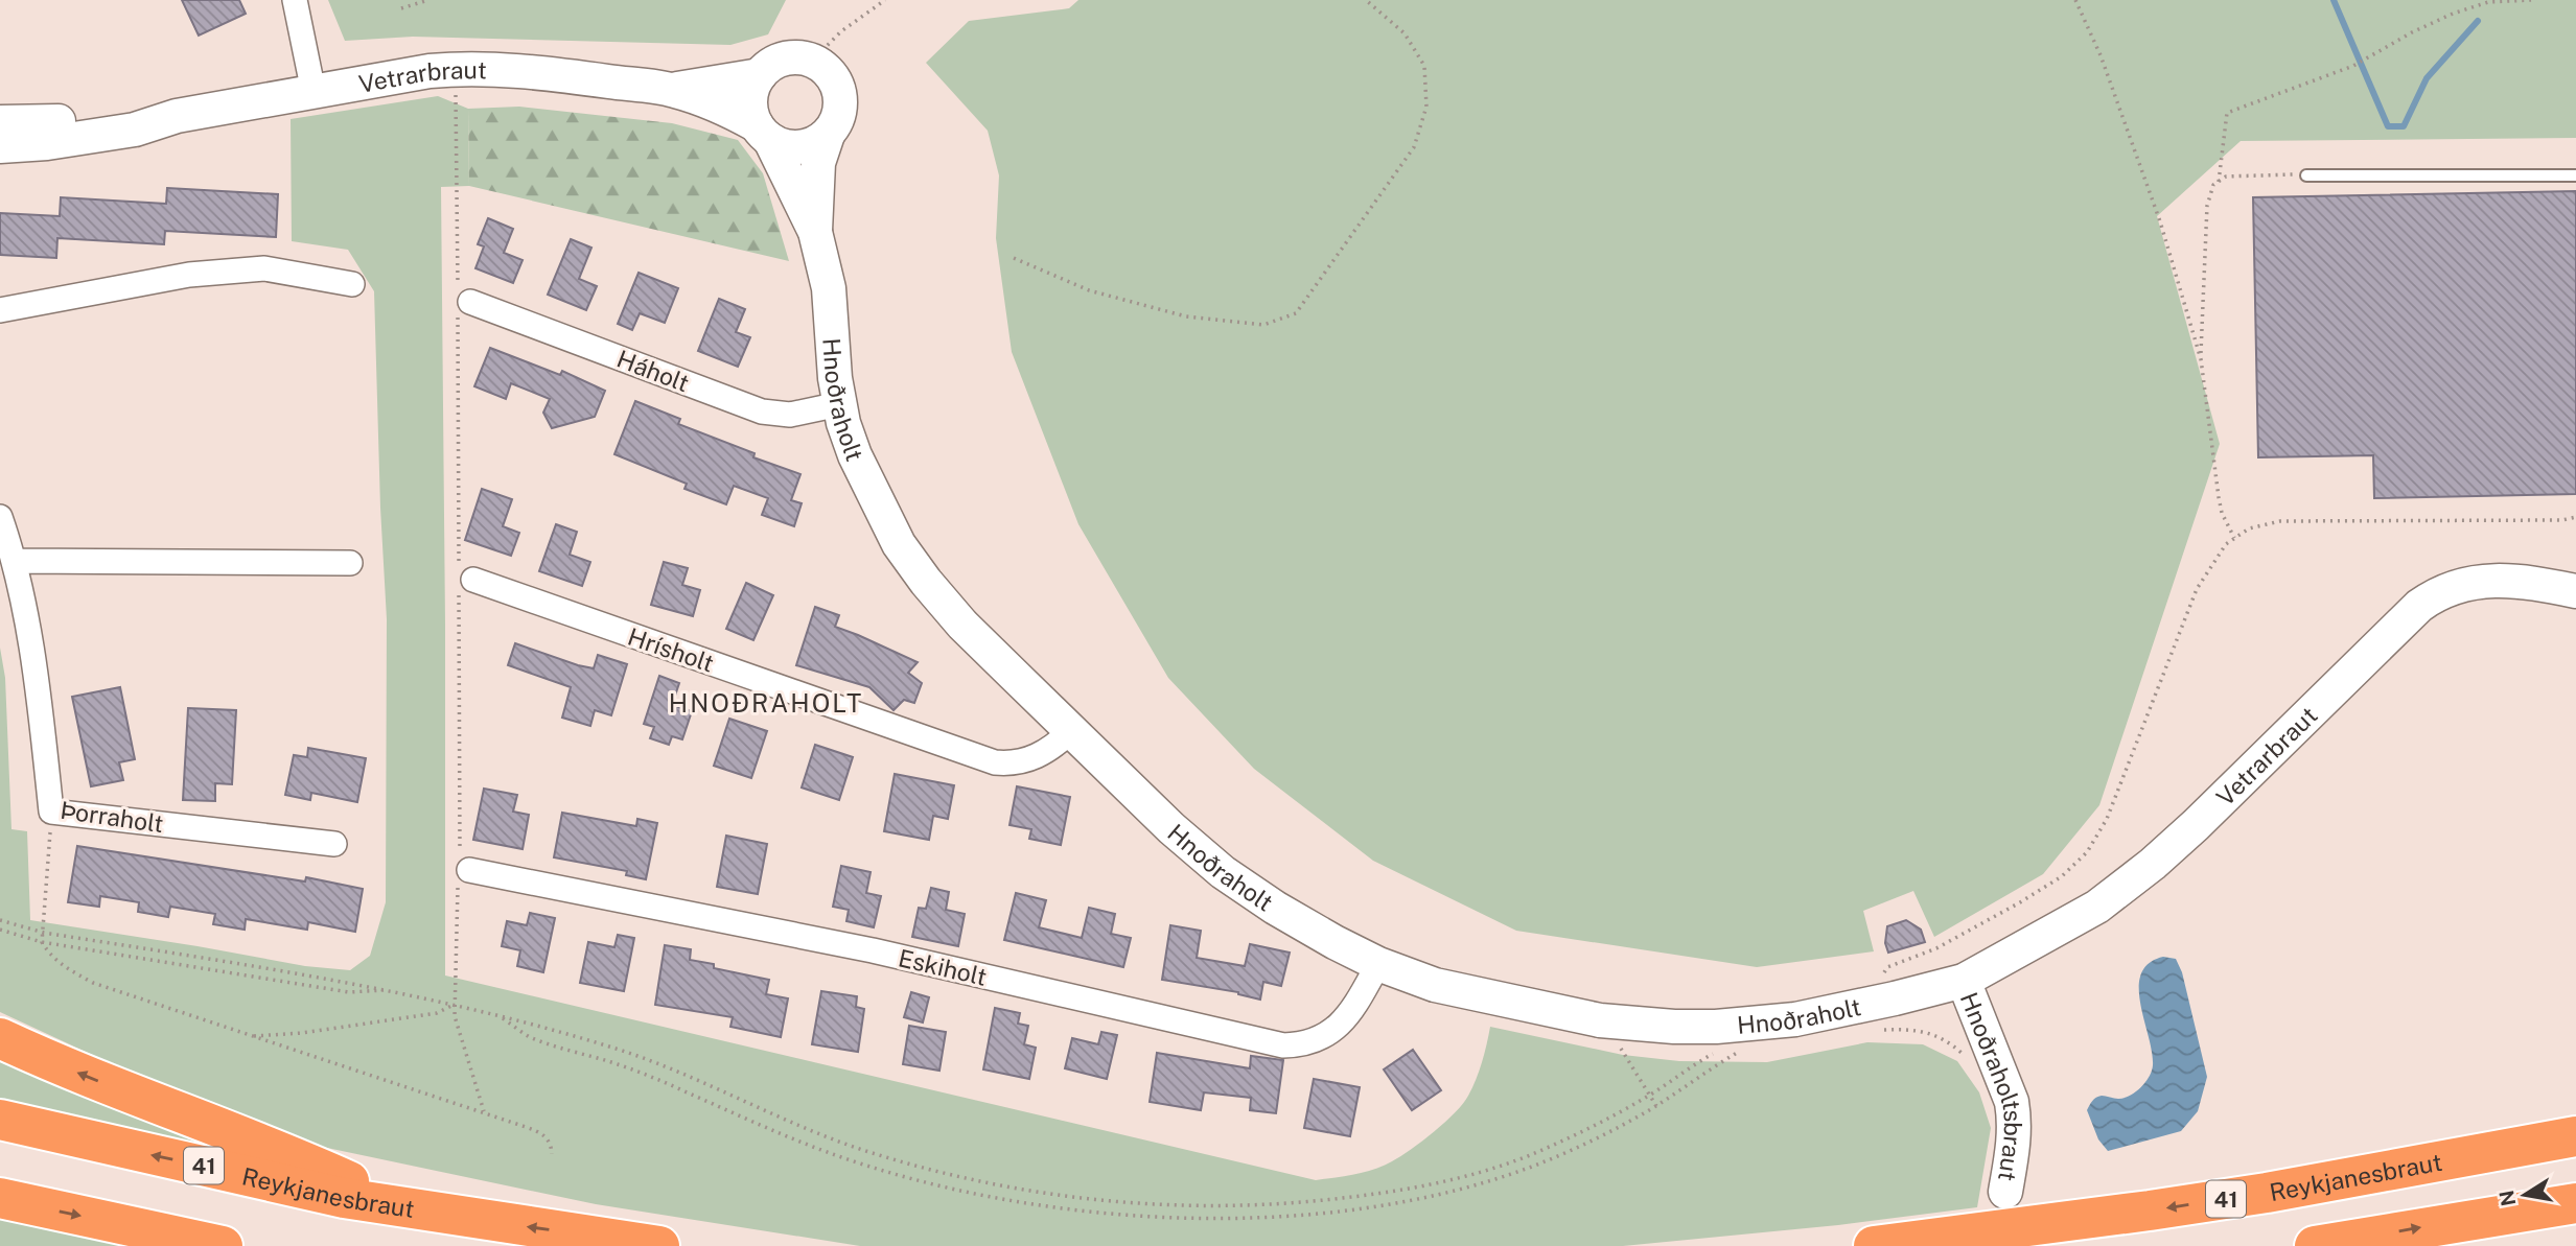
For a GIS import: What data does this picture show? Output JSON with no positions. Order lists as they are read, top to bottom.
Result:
{
  "streets": {
    "highway": ["41", "Reykjanesbraut"],
    "street": [
      "Vetrarbraut",
      "Háholt",
      "Hnoðraholt",
      "Hrísholt",
      "Þorraholt",
      "Eskiholt",
      "Hnoðraholtsbraut"
    ]
  },
  "crossings": [
    ["Vetrarbraut", "Hnoðraholt"],
    ["Vetrarbraut", "Hnoðraholtsbraut"],
    ["Háholt", "Hnoðraholt"],
    ["Hnoðraholt", "Hrísholt"],
    ["Hnoðraholt", "Eskiholt"],
    ["Hnoðraholt", "Hnoðraholtsbraut"]
  ],
  "districts": ["HNOÐRAHOLT"],
  "north": "left"
}
